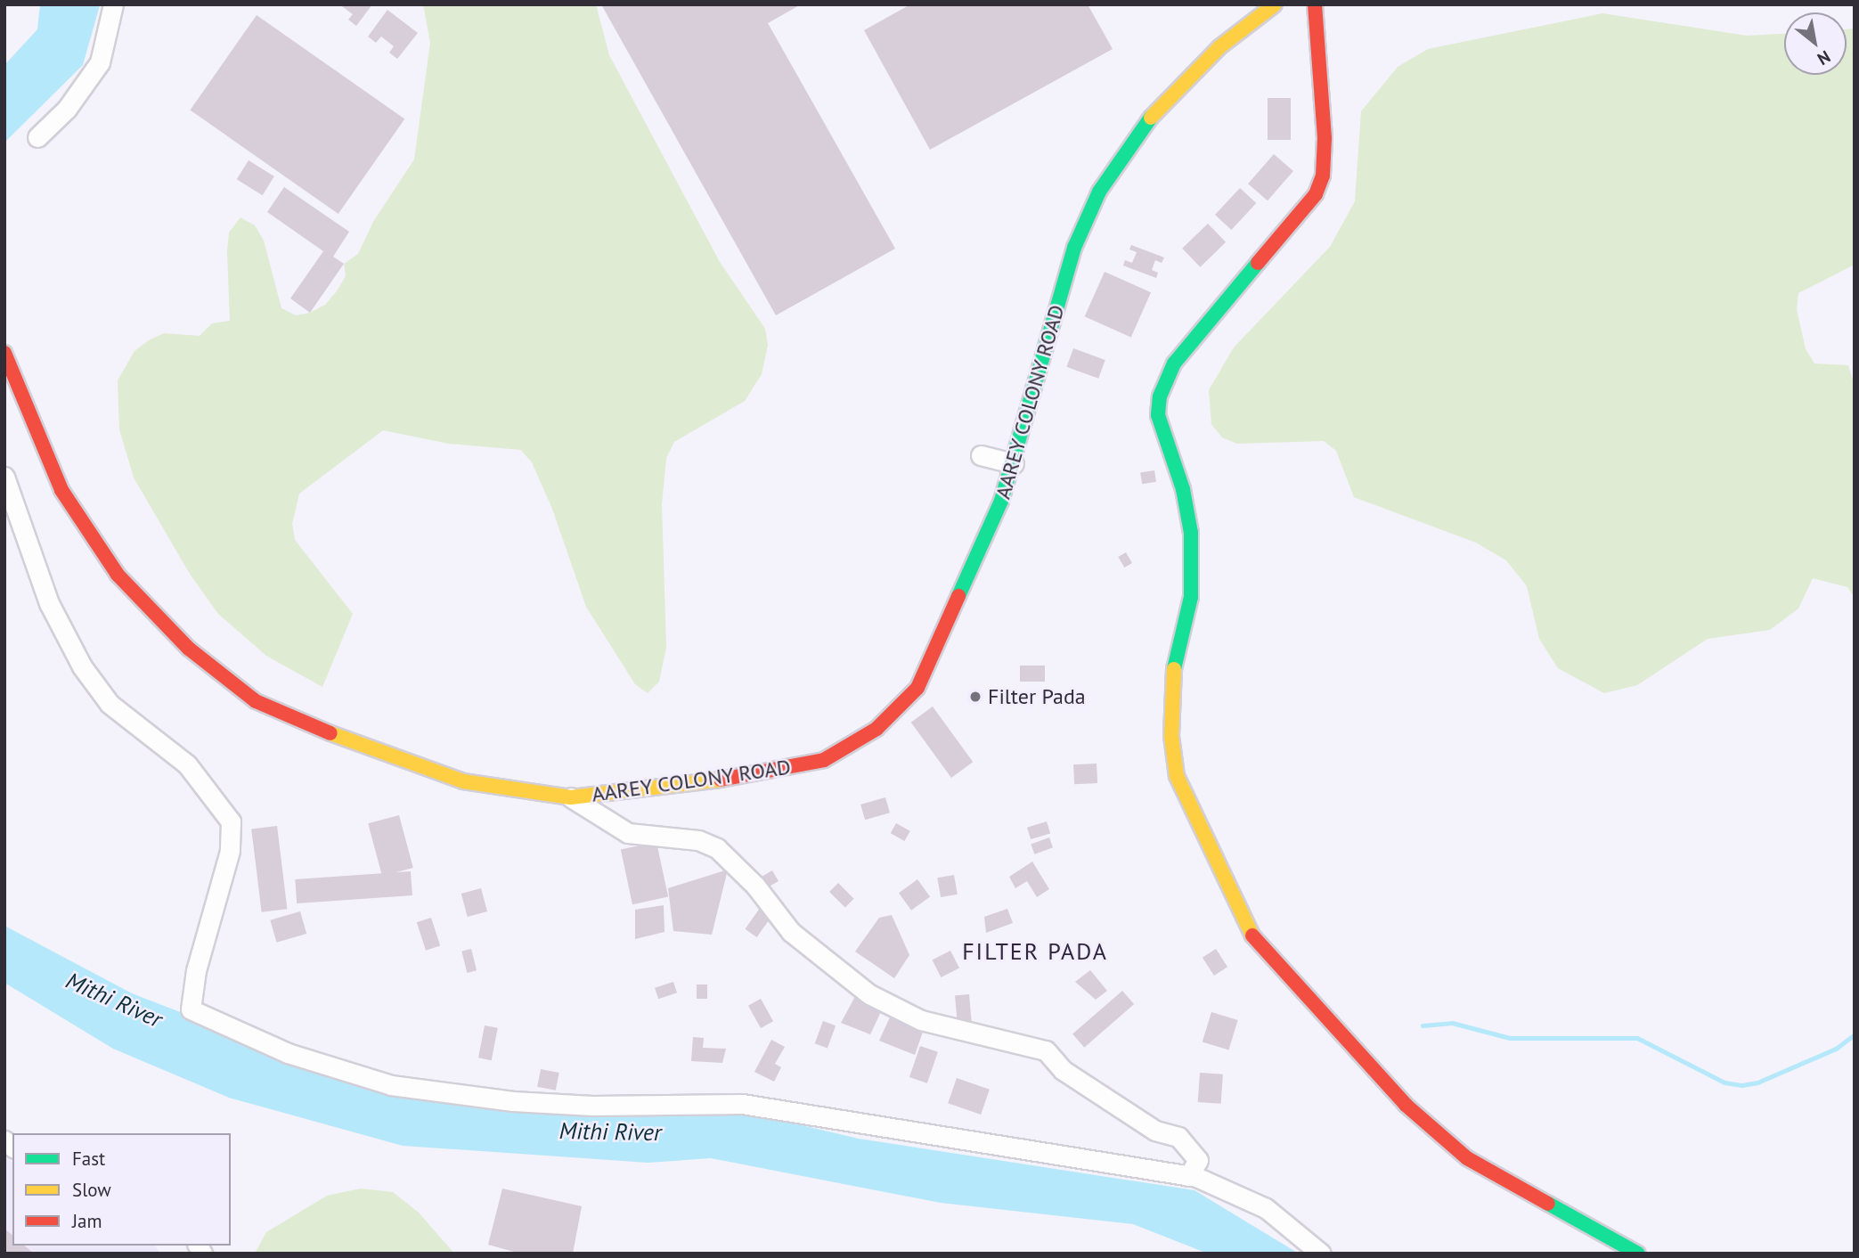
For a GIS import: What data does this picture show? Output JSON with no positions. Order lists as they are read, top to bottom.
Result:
{
  "streets": {
    "main road": ["AAREY COLONY ROAD"]
  },
  "districts": ["FILTER PADA"],
  "water": ["Mithi River"],
  "places": ["Filter Pada"],
  "legend": ["Fast", "Slow", "Jam"],
  "north": "bottom right"
}
